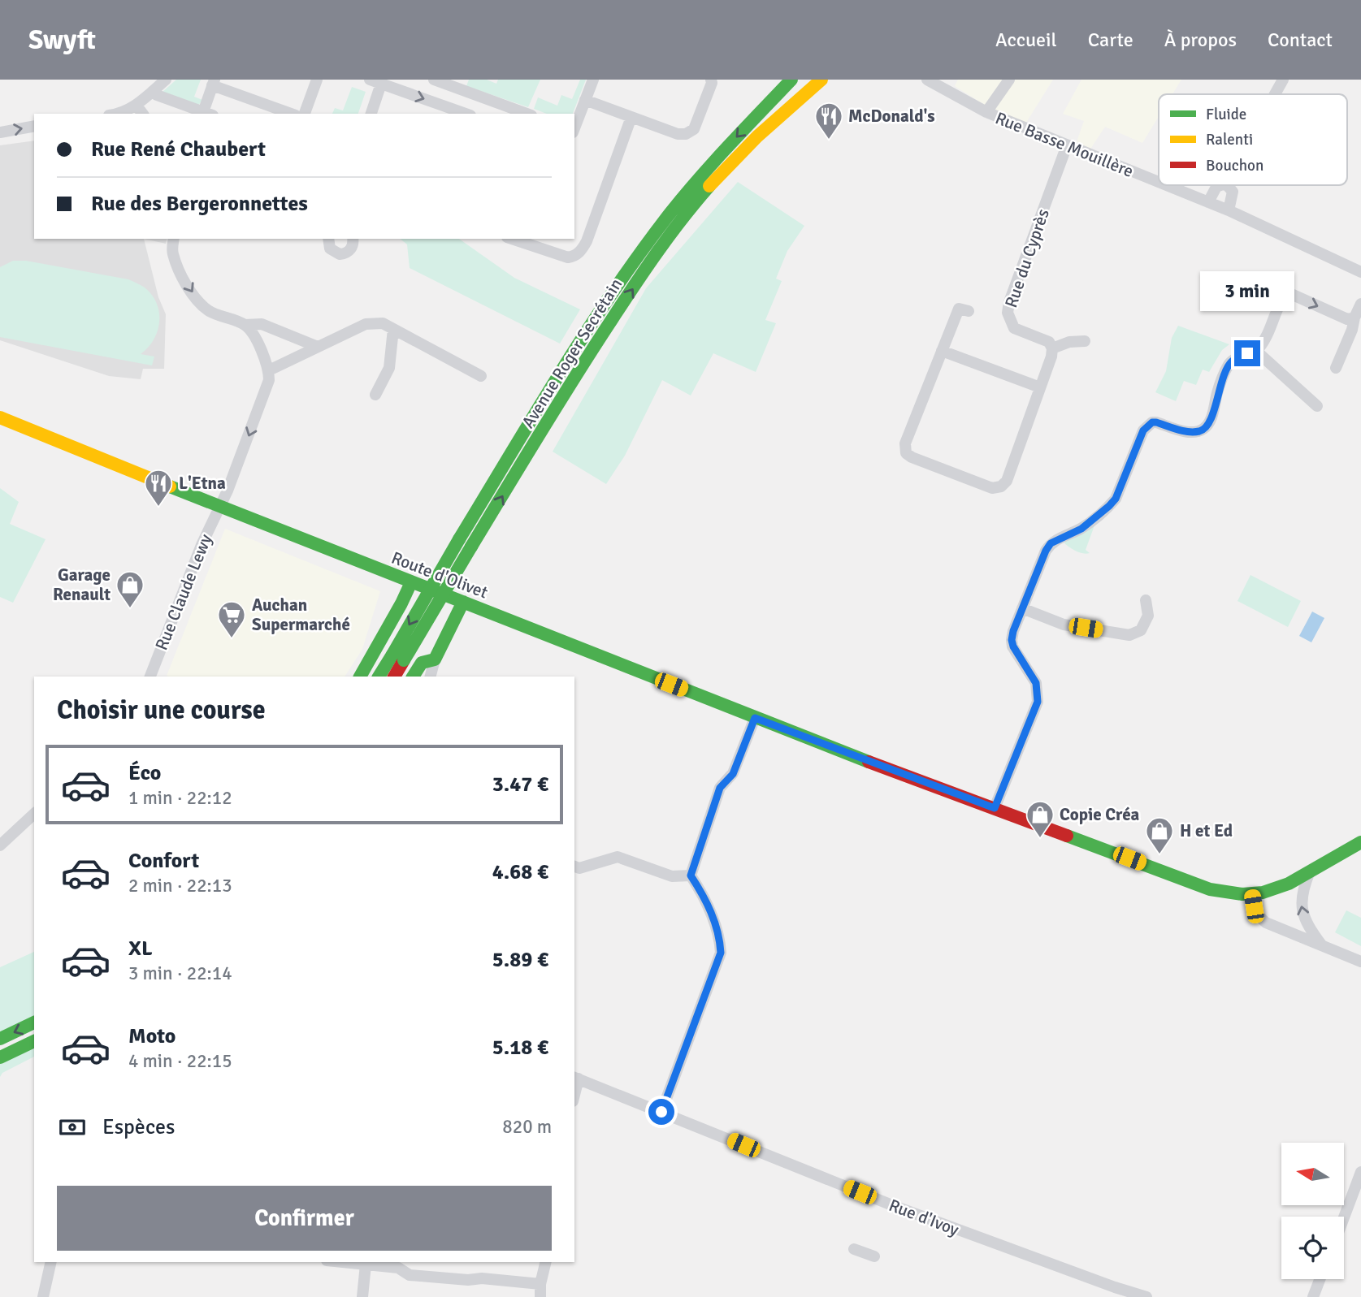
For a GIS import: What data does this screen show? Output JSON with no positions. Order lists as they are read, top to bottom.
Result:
{
  "streets": {
    "main road": ["Avenue Roger Secrétain", "Route d'Olivet"],
    "street": [
      "Rue Basse Mouillère",
      "Rue du Cyprès",
      "Rue Claude Lewy",
      "Rue d'Ivoy"
    ]
  },
  "crossings": [
    ["Rue Basse Mouillère", "Rue du Cyprès"],
    ["Route d'Olivet", "Rue Claude Lewy"]
  ],
  "one_way": ["Rue Claude Lewy"],
  "places": {
    "restaurant": ["McDonald's", "L'Etna"],
    "shop": ["Garage Renault", "Copie Créa", "H et Ed"],
    "supermarket": ["Auchan Supermarché"]
  },
  "legend": ["Fluide", "Ralenti", "Bouchon"],
  "north": "left",
  "page": {
    "header": "Swyft",
    "nav": [
      "Accueil",
      "Carte",
      "À propos",
      "Contact"
    ],
    "banner": ["Rue René Chaubert", "Rue des Bergeronnettes"],
    "bubble": "3 min",
    "heading": "Choisir une course",
    "list": [
      {
        "name": "Éco",
        "note": "1 min · 22:12",
        "value": "3.47 €"
      },
      {
        "name": "Confort",
        "note": "2 min · 22:13",
        "value": "4.68 €"
      },
      {
        "name": "XL",
        "note": "3 min · 22:14",
        "value": "5.89 €"
      },
      {
        "name": "Moto",
        "note": "4 min · 22:15",
        "value": "5.18 €"
      }
    ],
    "pay": ["Espèces", "820 m"],
    "buttons": "Confirmer"
  }
}
